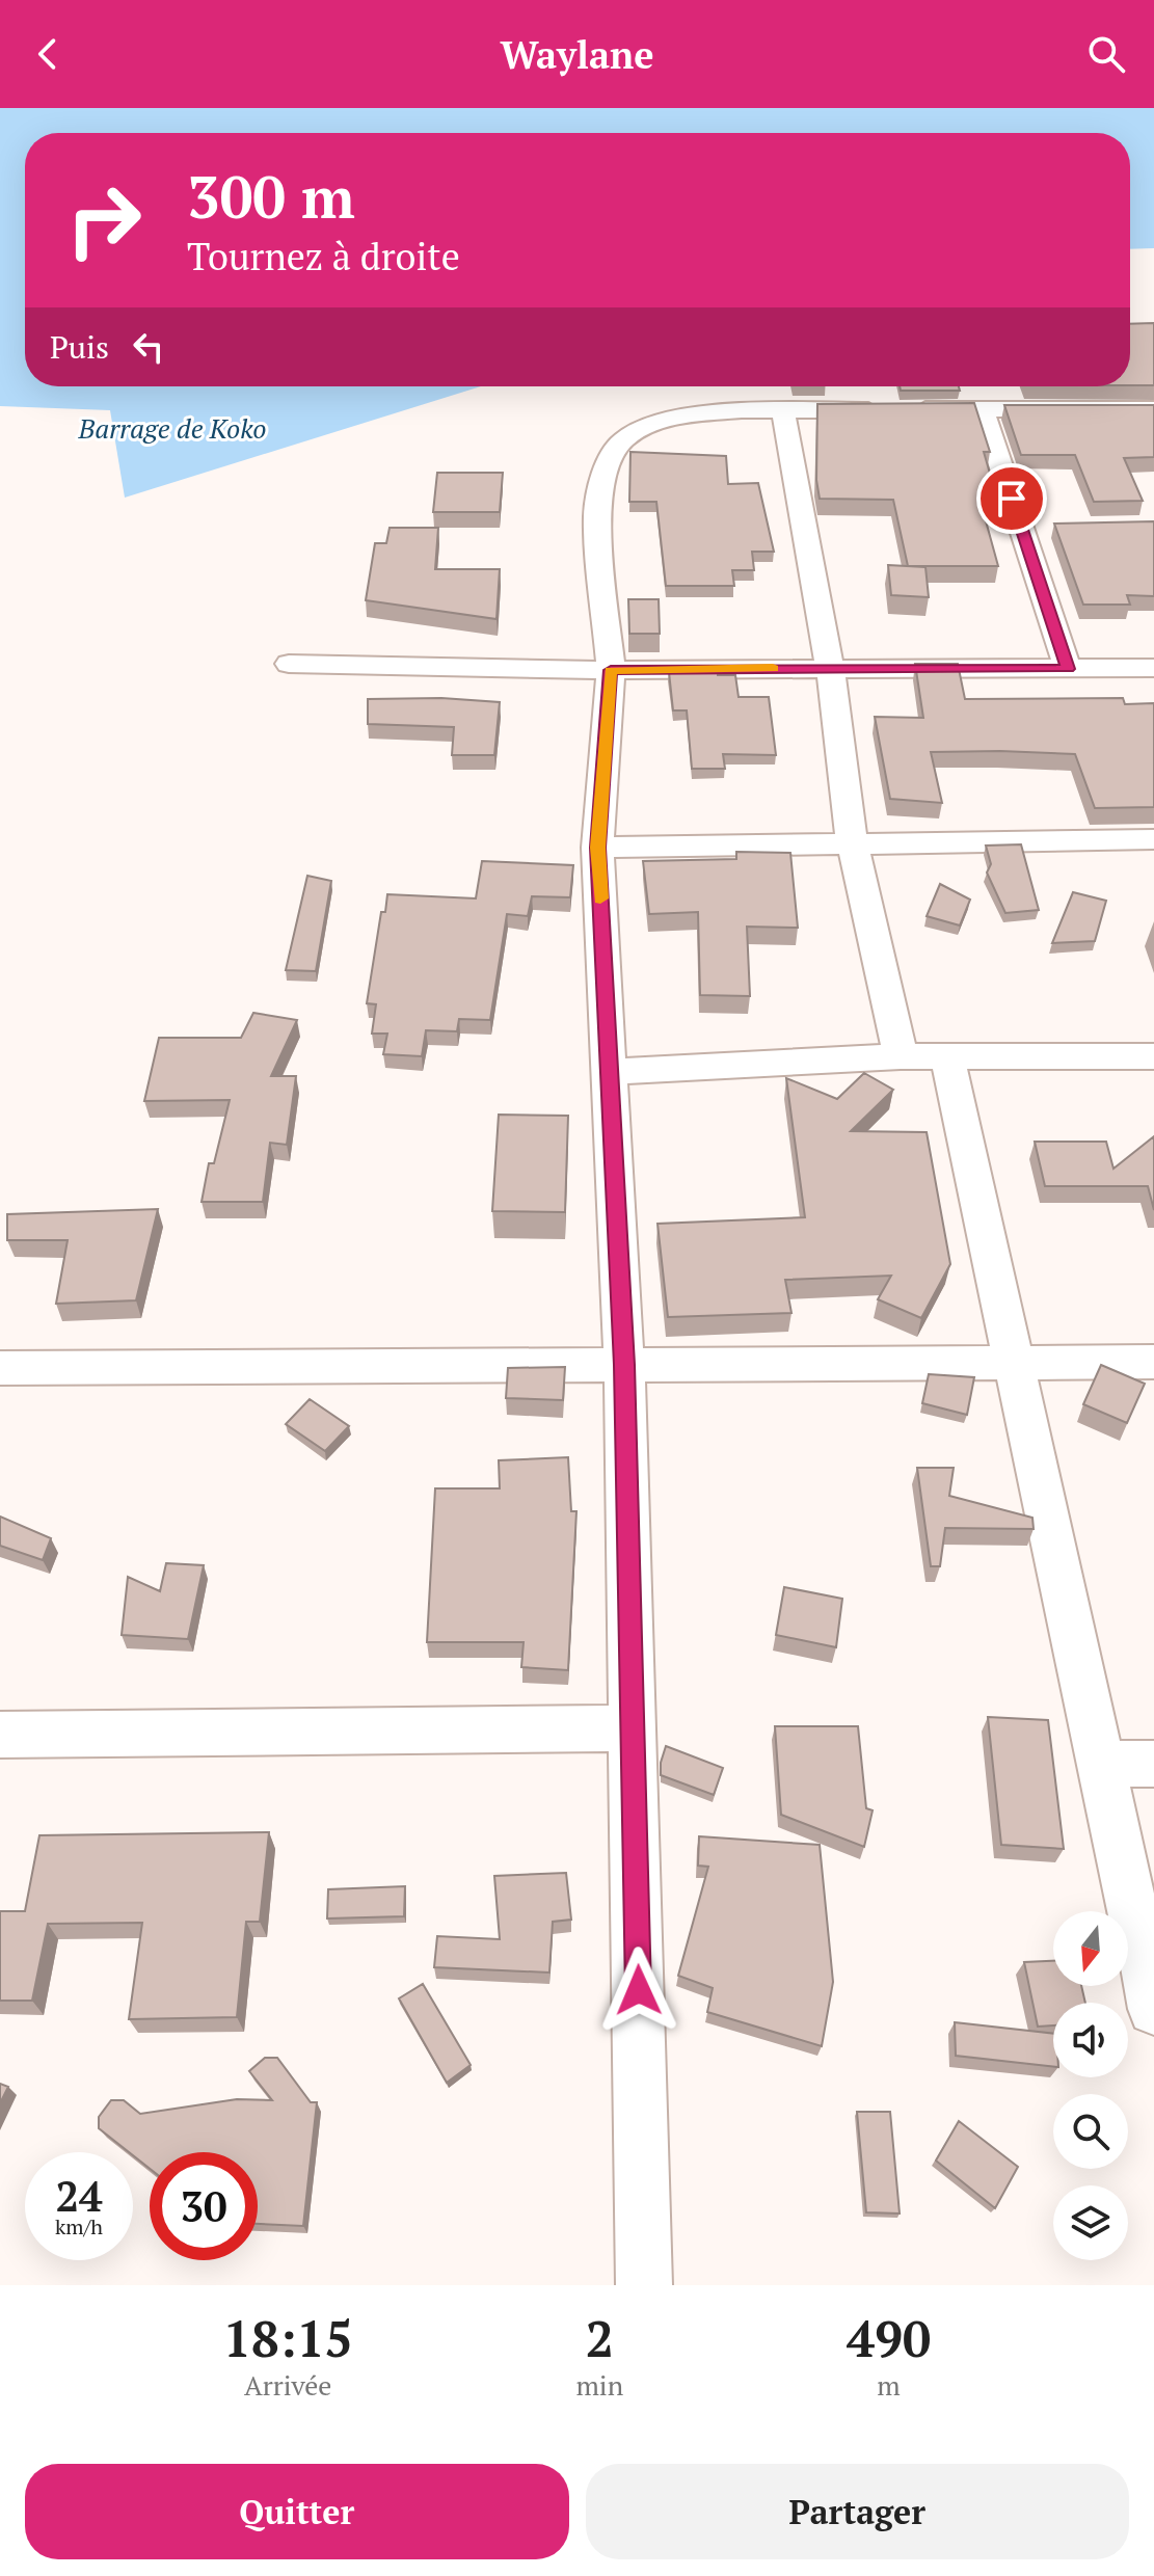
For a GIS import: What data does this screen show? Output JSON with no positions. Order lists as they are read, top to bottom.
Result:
{
  "water": ["Barrage de Koko"],
  "north": "bottom",
  "page": {
    "header": "Waylane",
    "turn": ["300 m", "Tournez à droite"],
    "then": "Puis",
    "speed": "24 km/h",
    "limit": "30",
    "eta": [
      "18:15",
      "Arrivée",
      "2",
      "min",
      "490",
      "m"
    ],
    "buttons": ["Quitter", "Partager"]
  }
}
